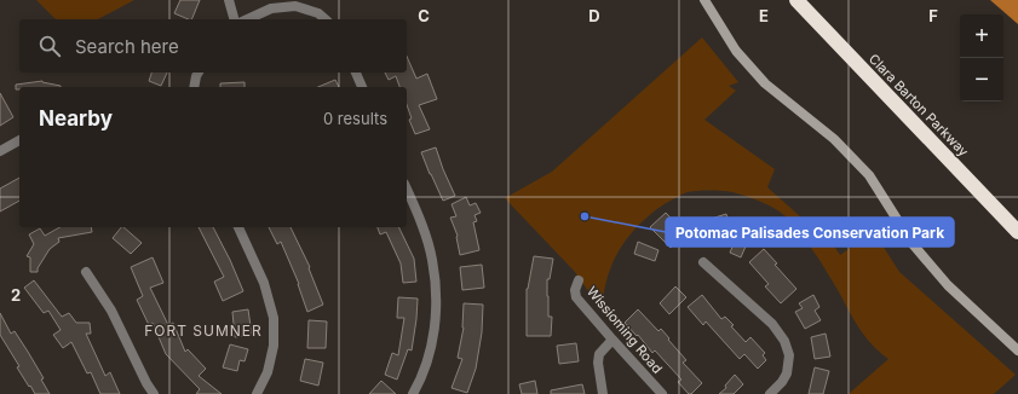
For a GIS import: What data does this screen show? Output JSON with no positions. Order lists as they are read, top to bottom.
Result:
{
  "streets": {
    "highway": ["Clara Barton Parkway"],
    "street": ["Wissioming Road"]
  },
  "districts": ["FORT SUMNER"],
  "places": ["Potomac Palisades Conservation Park"],
  "page": {
    "map_buttons": ["+", "−"],
    "search": "Search here",
    "heading": ["Nearby", "0 results"]
  },
  "grid": {
    "columns": [
      "C",
      "D",
      "E",
      "F"
    ],
    "rows": ["2"]
  }
}
